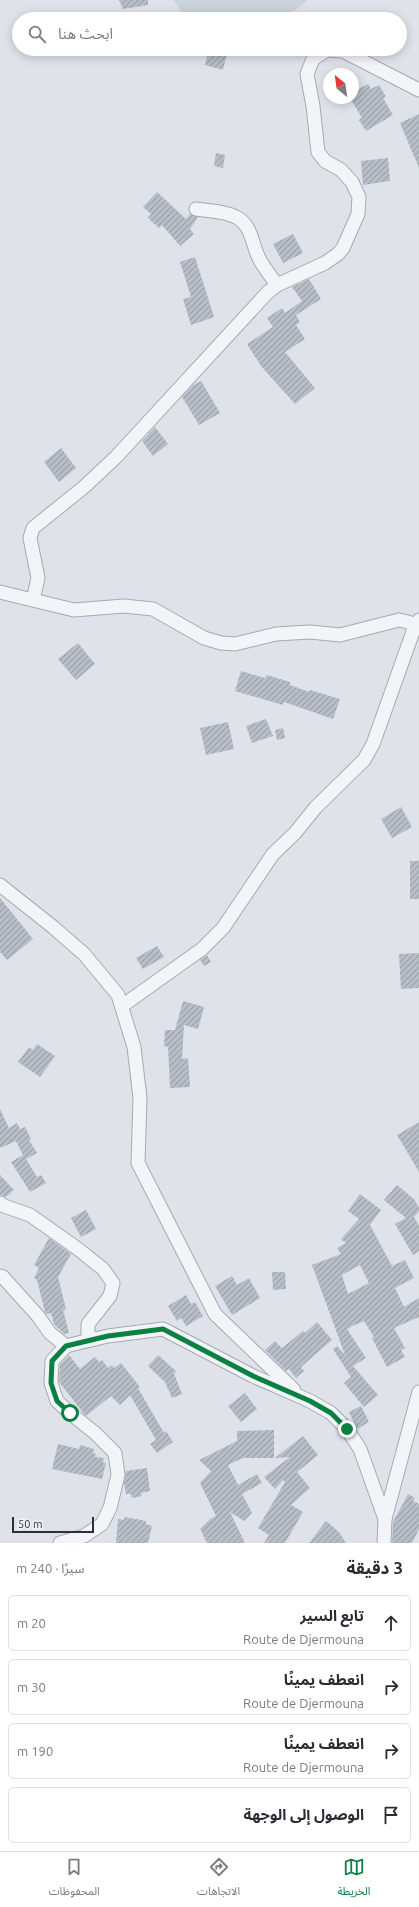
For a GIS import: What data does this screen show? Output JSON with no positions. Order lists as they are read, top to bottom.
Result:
{
  "scale_bar": "50 m",
  "north": "top left",
  "page": {
    "search": "ابحث هنا",
    "scale": "50 m",
    "heading": ["3 دقيقة", "سيرًا · 240 m"],
    "list": [
      ["تابع السير", "Route de Djermouna", "20 m"],
      ["انعطف يمينًا", "Route de Djermouna", "30 m"],
      ["انعطف يمينًا", "Route de Djermouna", "190 m"],
      "الوصول إلى الوجهة"
    ],
    "nav": ["الخريطة", "الاتجاهات", "المحفوظات"]
  }
}
